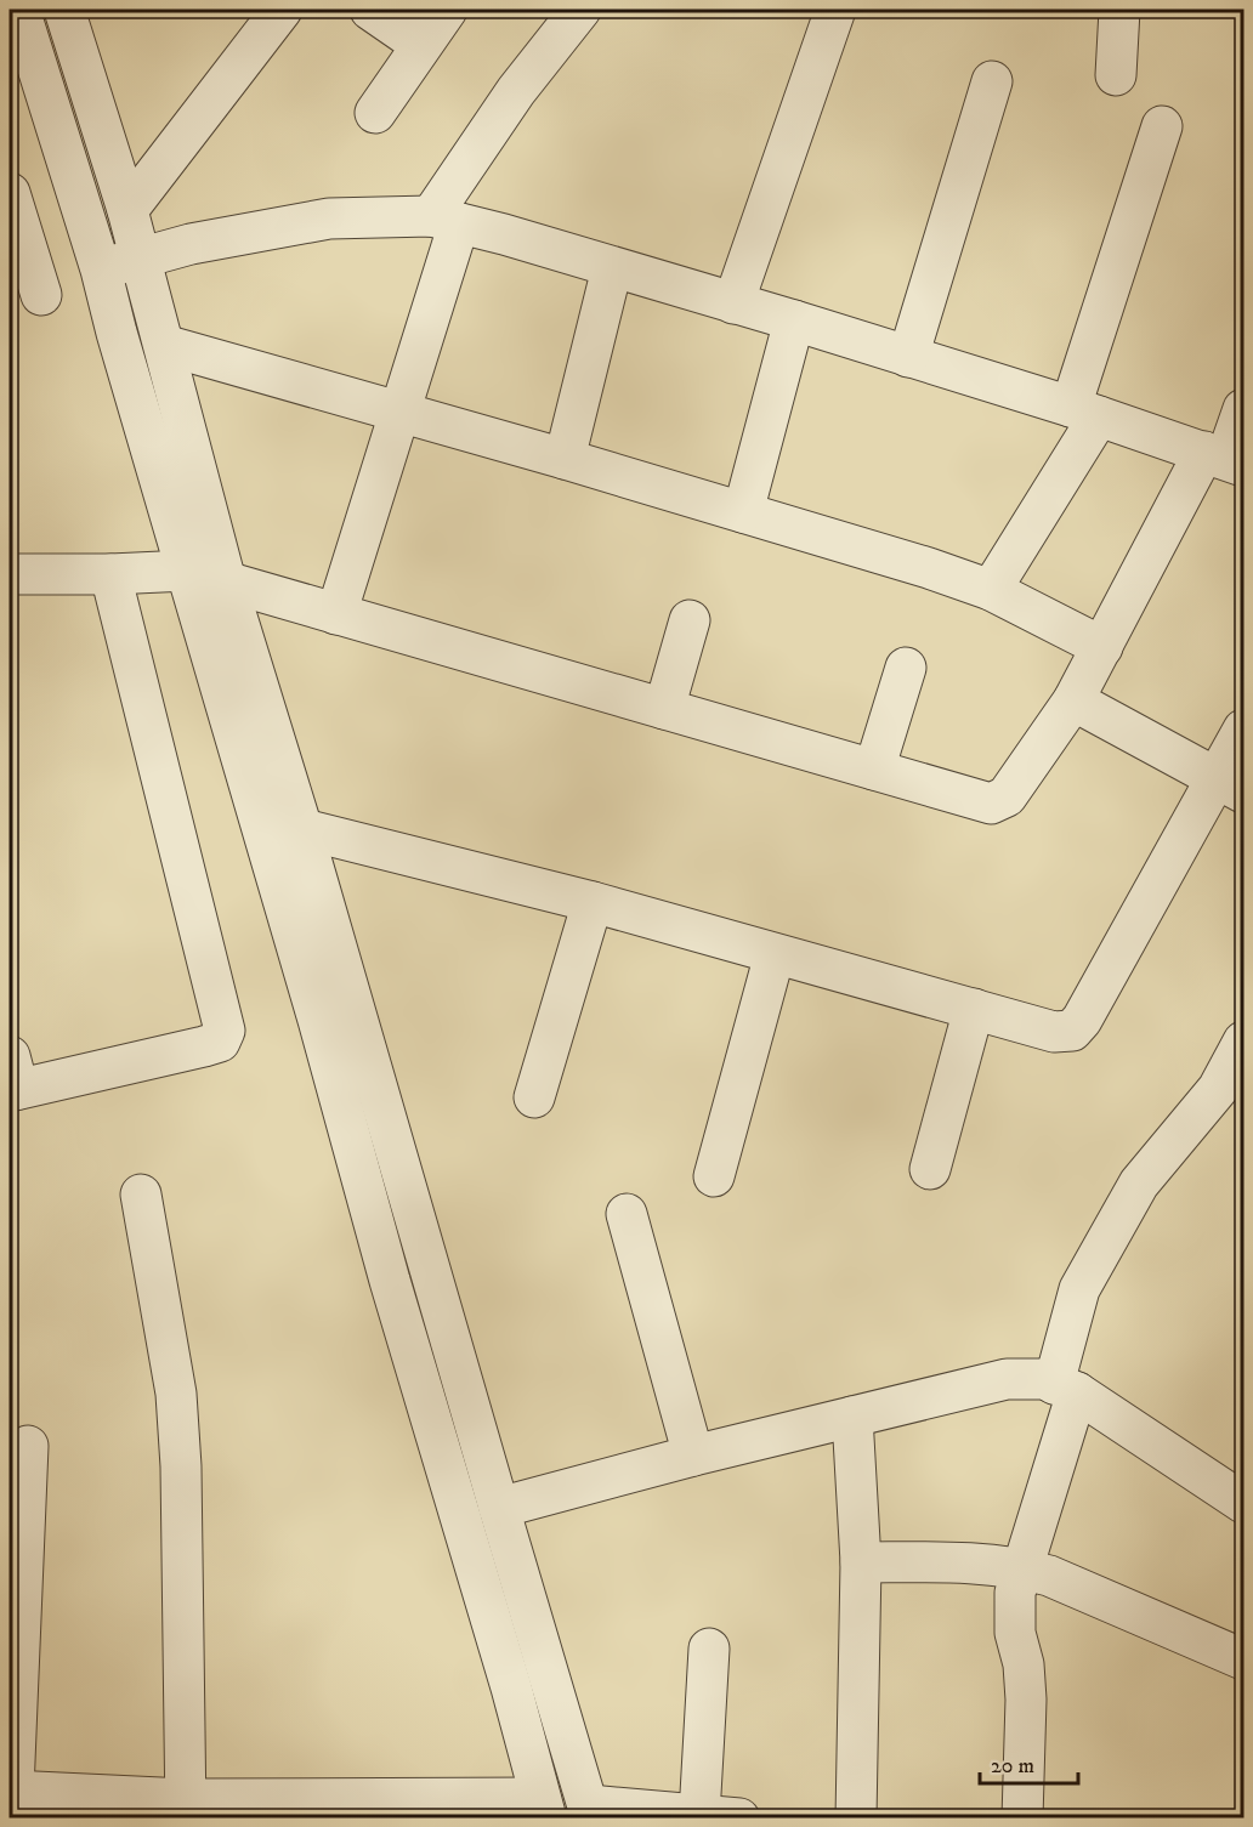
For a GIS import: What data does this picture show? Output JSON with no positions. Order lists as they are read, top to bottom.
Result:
{
  "scale_bar": "20 m"
}
